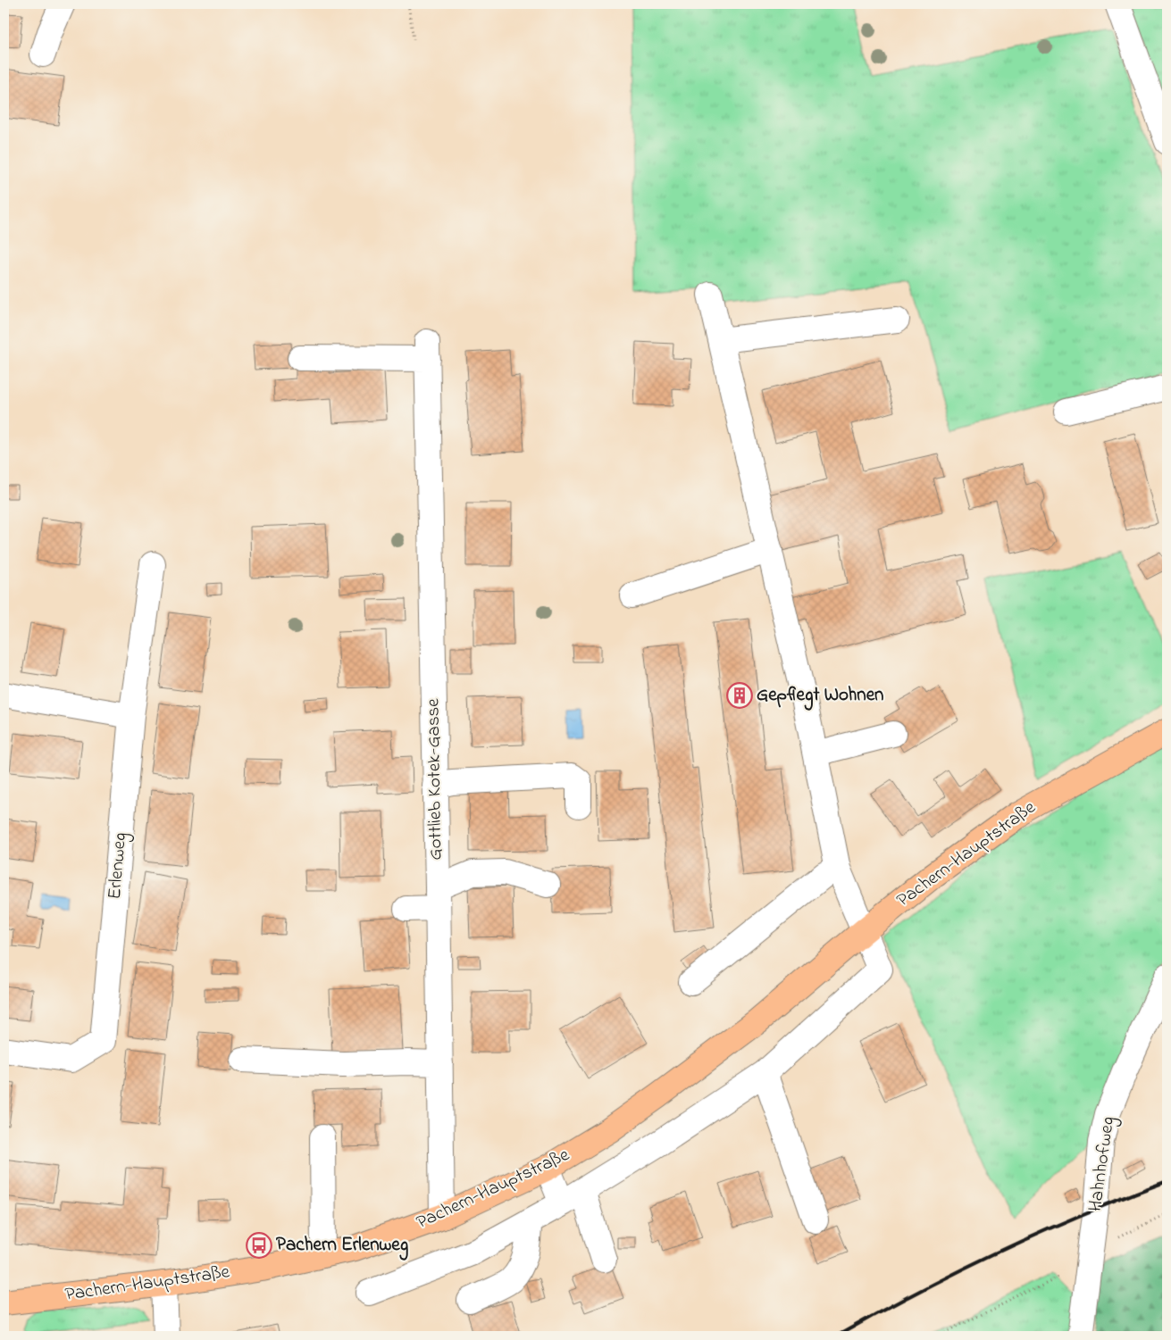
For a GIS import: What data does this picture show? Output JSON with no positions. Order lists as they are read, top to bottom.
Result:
{
  "streets": {
    "main road": ["Pachern-Hauptstraße"],
    "street": ["Gottlieb Kotek-Gasse", "Erlenweg", "Hahnhofweg"]
  },
  "crossings": [
    ["Gottlieb Kotek-Gasse", "Pachern-Hauptstraße"]
  ],
  "places": {
    "building": ["Gepflegt Wohnen"],
    "bus stop": ["Pachern Erlenweg"]
  }
}
